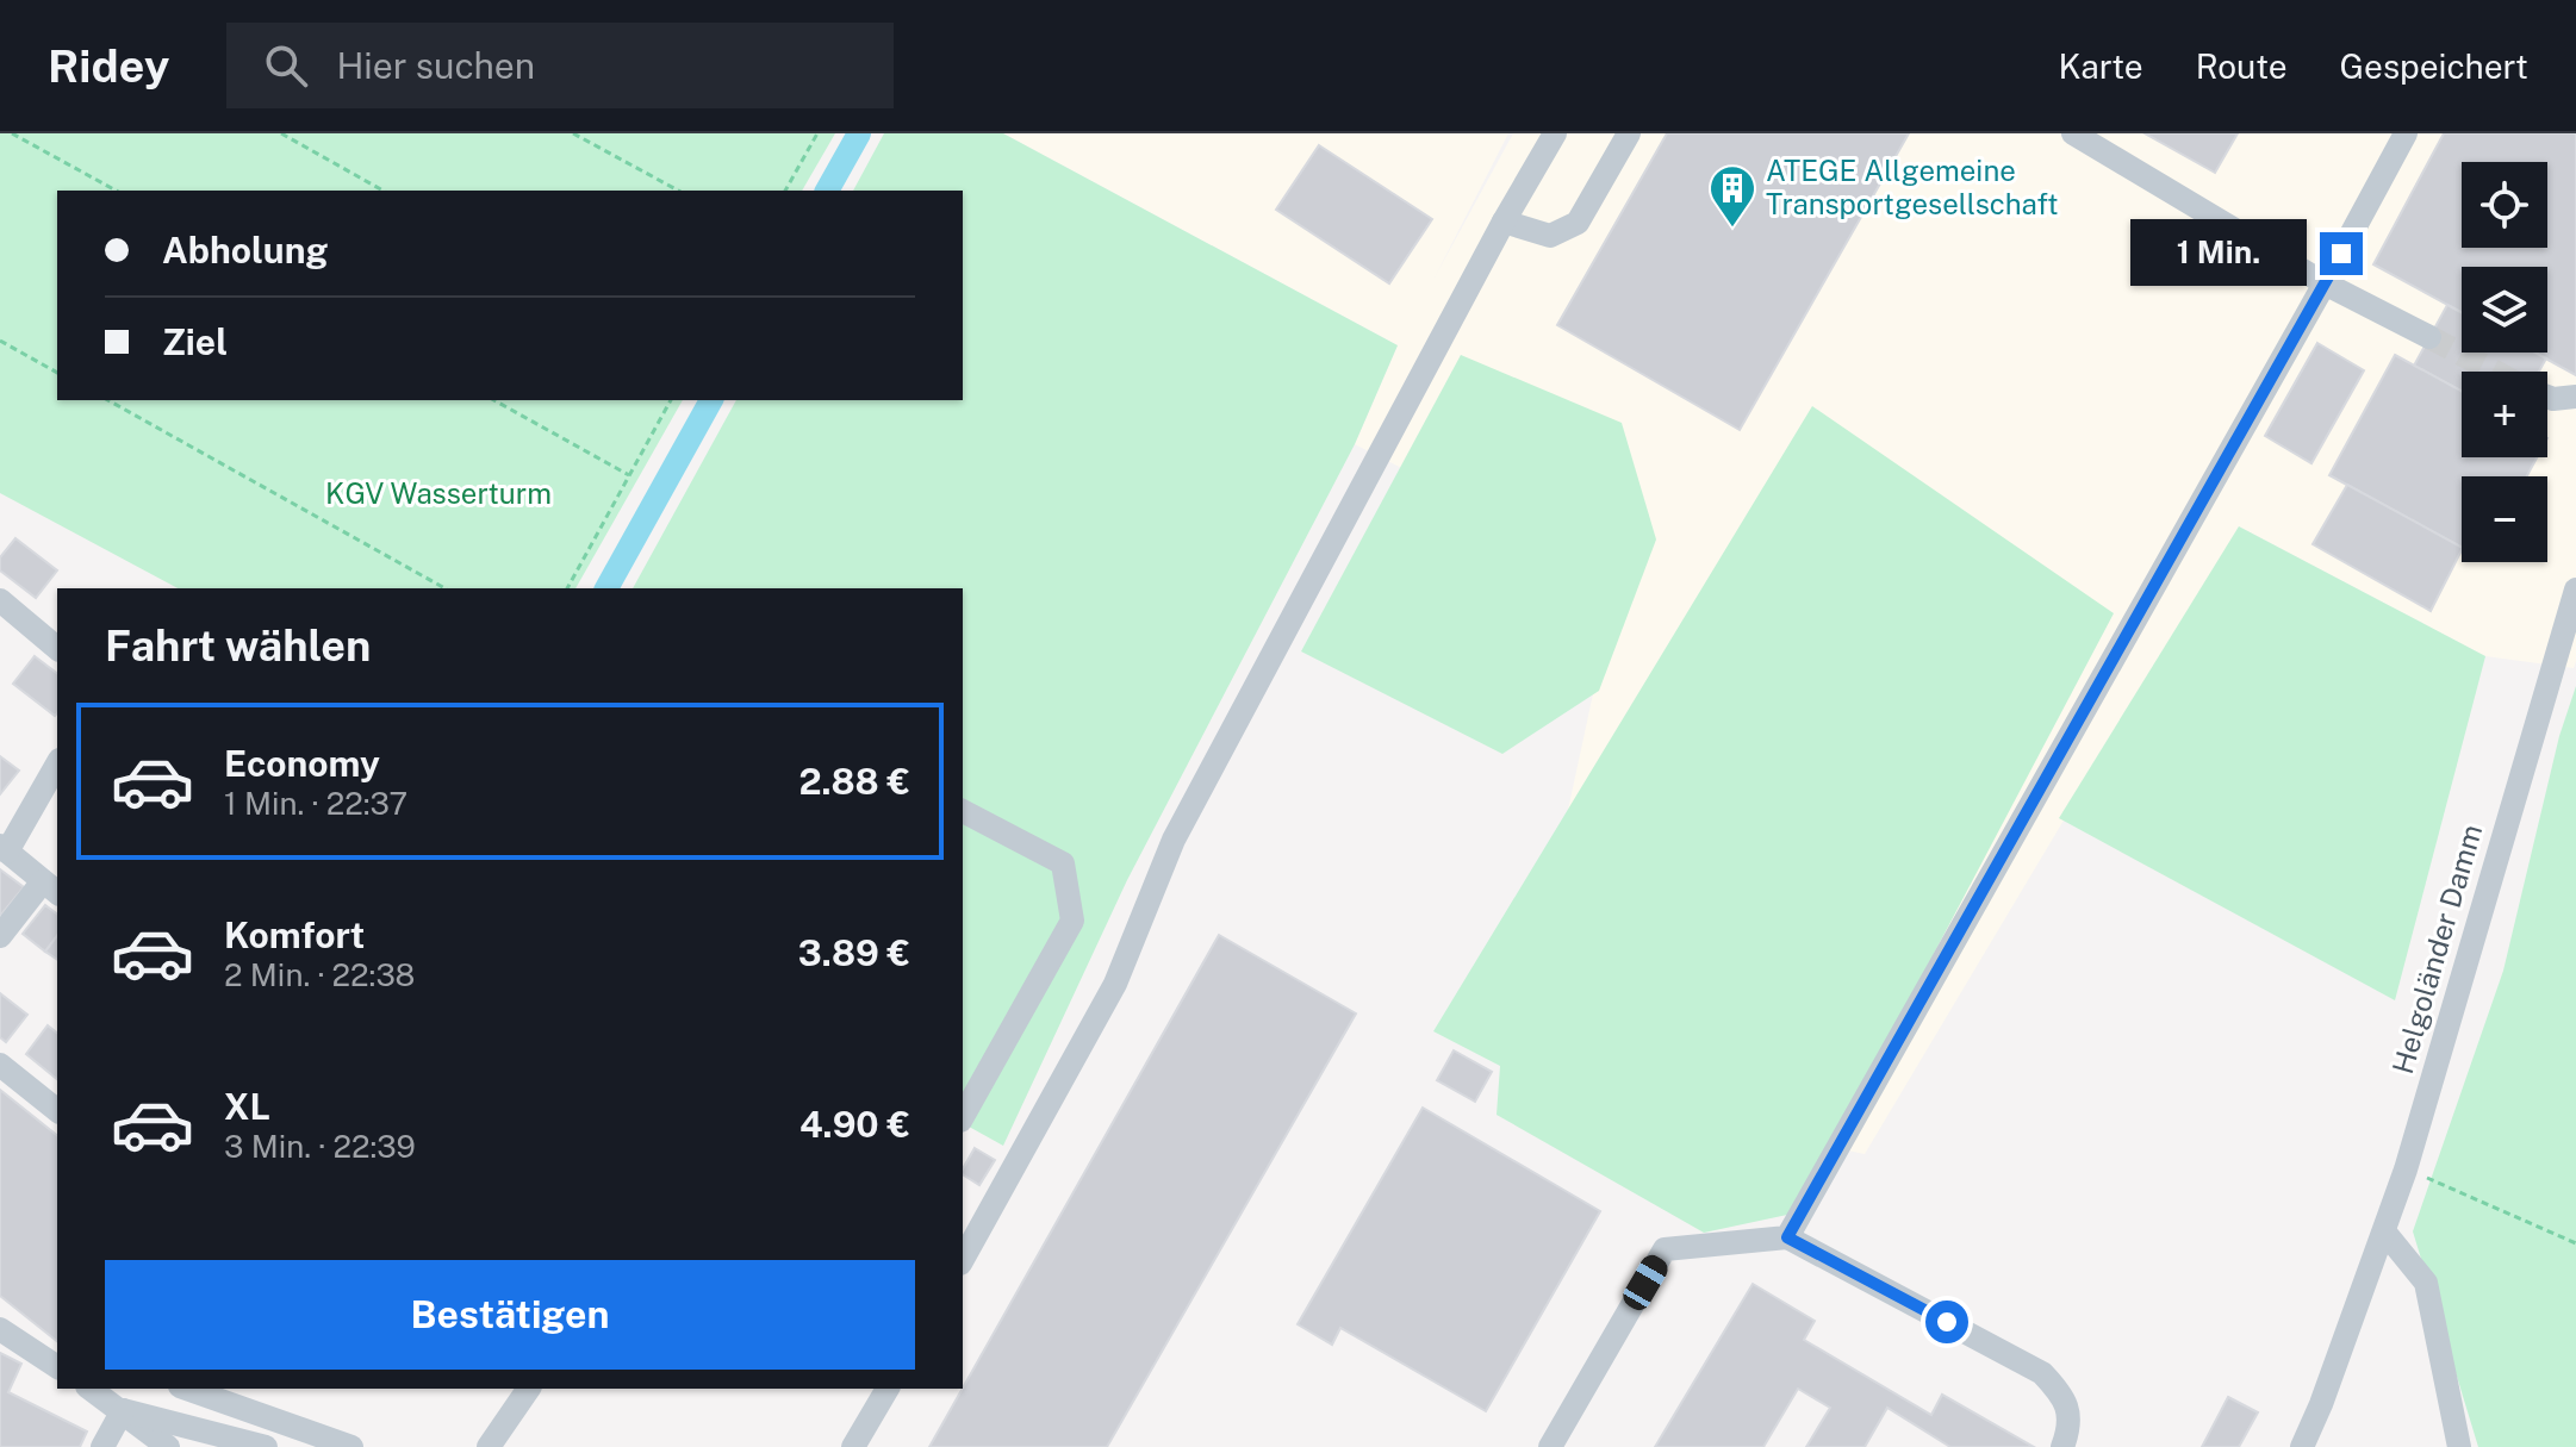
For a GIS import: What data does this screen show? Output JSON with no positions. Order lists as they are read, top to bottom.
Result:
{
  "streets": {
    "street": ["Helgoländer Damm"]
  },
  "parks": ["KGV Wasserturm"],
  "places": {
    "building": ["ATEGE Allgemeine Transportgesellschaft"]
  },
  "page": {
    "header": "Ridey",
    "search": "Hier suchen",
    "nav": ["Karte", "Route", "Gespeichert"],
    "map_buttons": ["+", "−"],
    "banner": ["Abholung", "Ziel"],
    "bubble": "1 Min.",
    "heading": "Fahrt wählen",
    "list": [
      {
        "name": "Economy",
        "note": "1 Min. · 22:37",
        "value": "2.88 €"
      },
      {
        "name": "Komfort",
        "note": "2 Min. · 22:38",
        "value": "3.89 €"
      },
      {
        "name": "XL",
        "note": "3 Min. · 22:39",
        "value": "4.90 €"
      }
    ],
    "buttons": "Bestätigen"
  }
}
